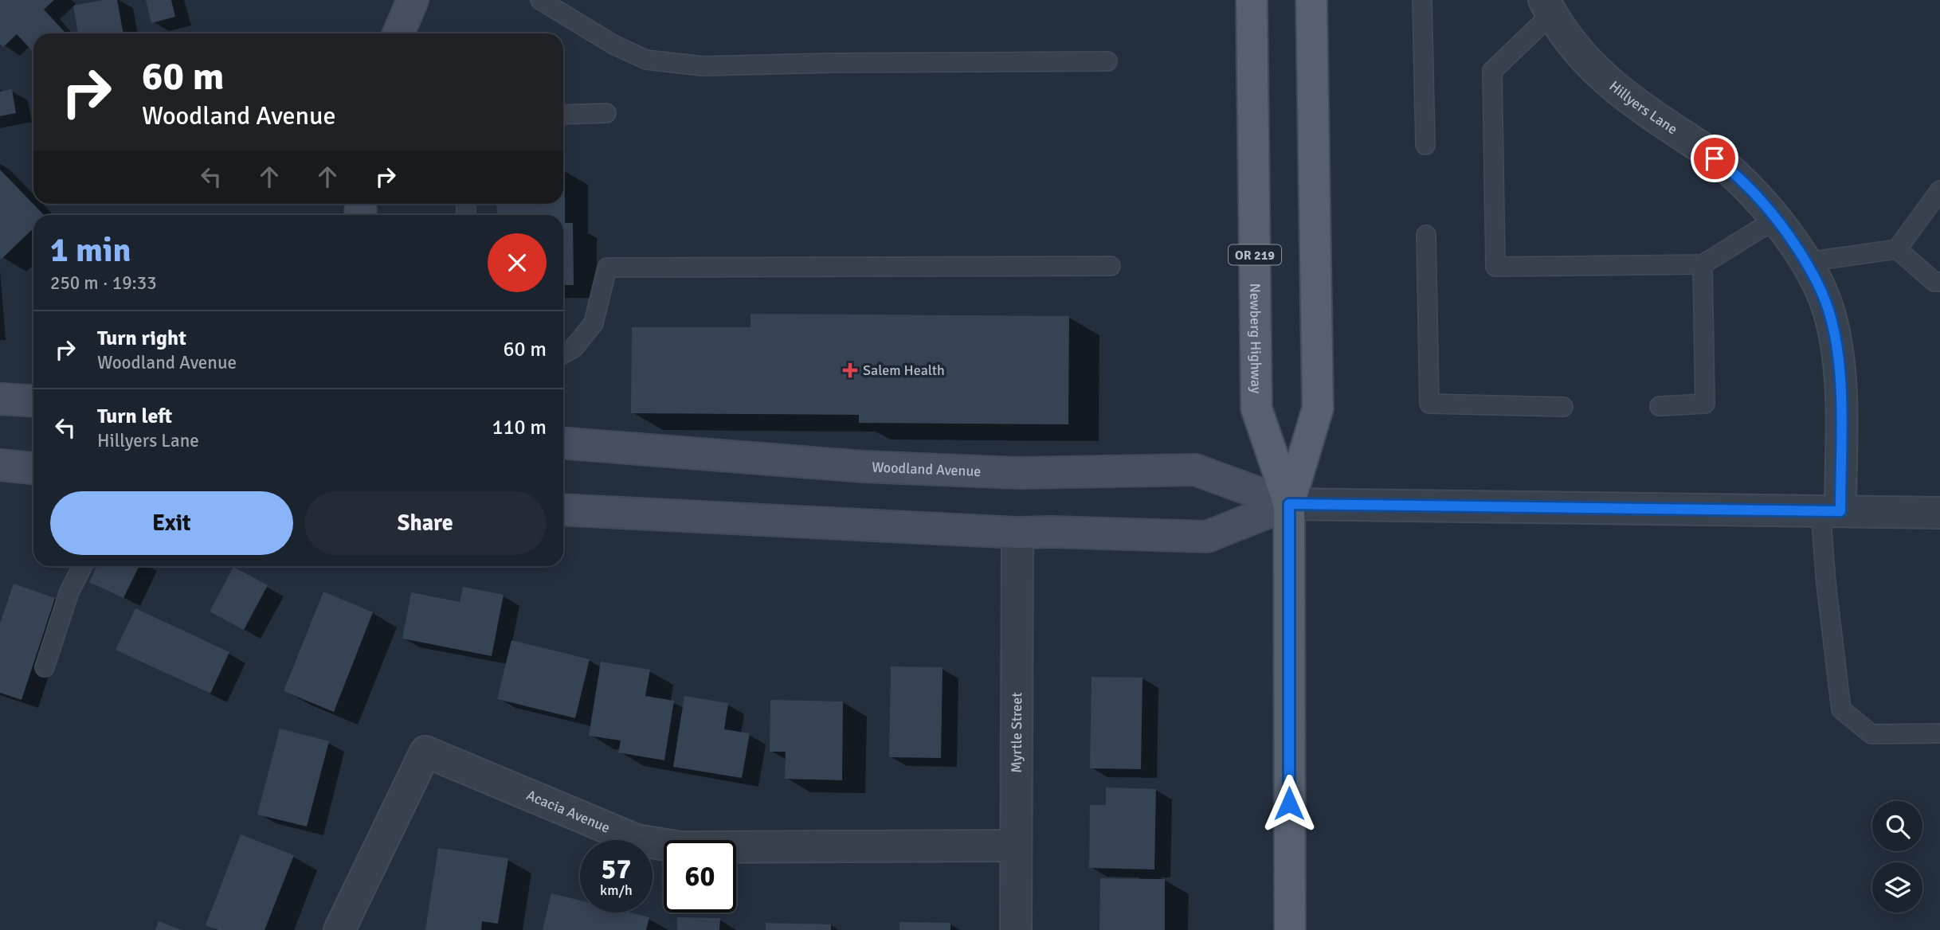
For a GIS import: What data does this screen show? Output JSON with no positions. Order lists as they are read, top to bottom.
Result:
{
  "streets": {
    "main road": ["OR 219", "Newberg Highway", "Woodland Avenue"],
    "street": ["Hillyers Lane", "Myrtle Street", "Acacia Avenue"]
  },
  "crossings": [
    ["Hillyers Lane", "Woodland Avenue"],
    ["Newberg Highway", "Woodland Avenue"],
    ["Woodland Avenue", "Myrtle Street"],
    ["Myrtle Street", "Acacia Avenue"]
  ],
  "places": {
    "health": ["Salem Health"]
  },
  "page": {
    "turn": ["60 m", "Woodland Avenue"],
    "heading": ["1 min", "250 m · 19:33"],
    "list": [
      {
        "name": "Turn right",
        "note": "Woodland Avenue",
        "value": "60 m"
      },
      {
        "name": "Turn left",
        "note": "Hillyers Lane",
        "value": "110 m"
      }
    ],
    "buttons": ["Exit", "Share"],
    "speed": "57 km/h",
    "limit": "60"
  }
}
